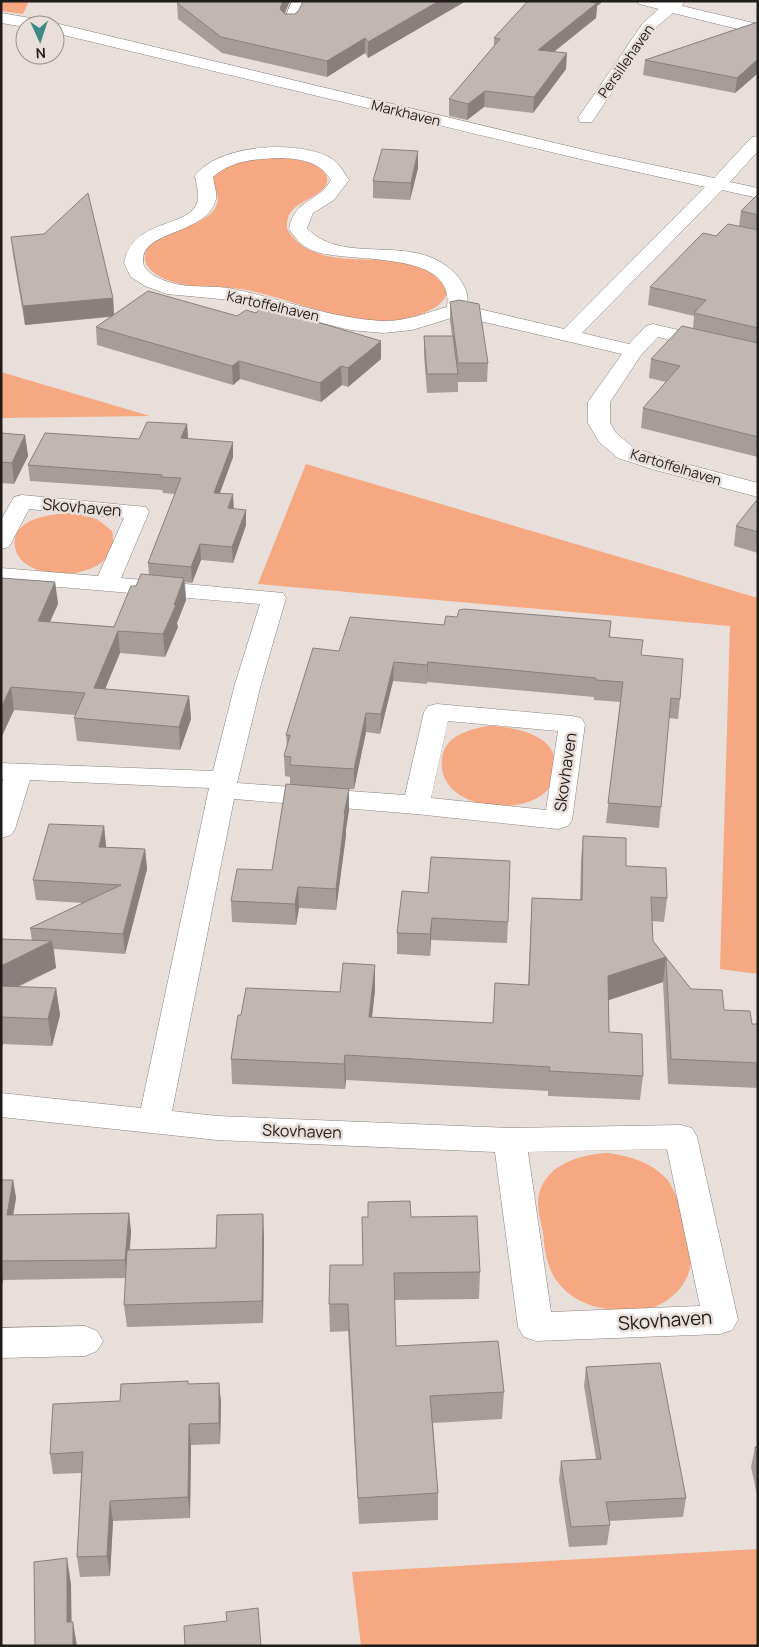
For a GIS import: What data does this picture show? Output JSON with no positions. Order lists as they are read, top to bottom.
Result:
{
  "streets": {
    "street": [
      "Persillehaven",
      "Markhaven",
      "Kartoffelhaven",
      "Skovhaven"
    ]
  },
  "north": "bottom"
}
